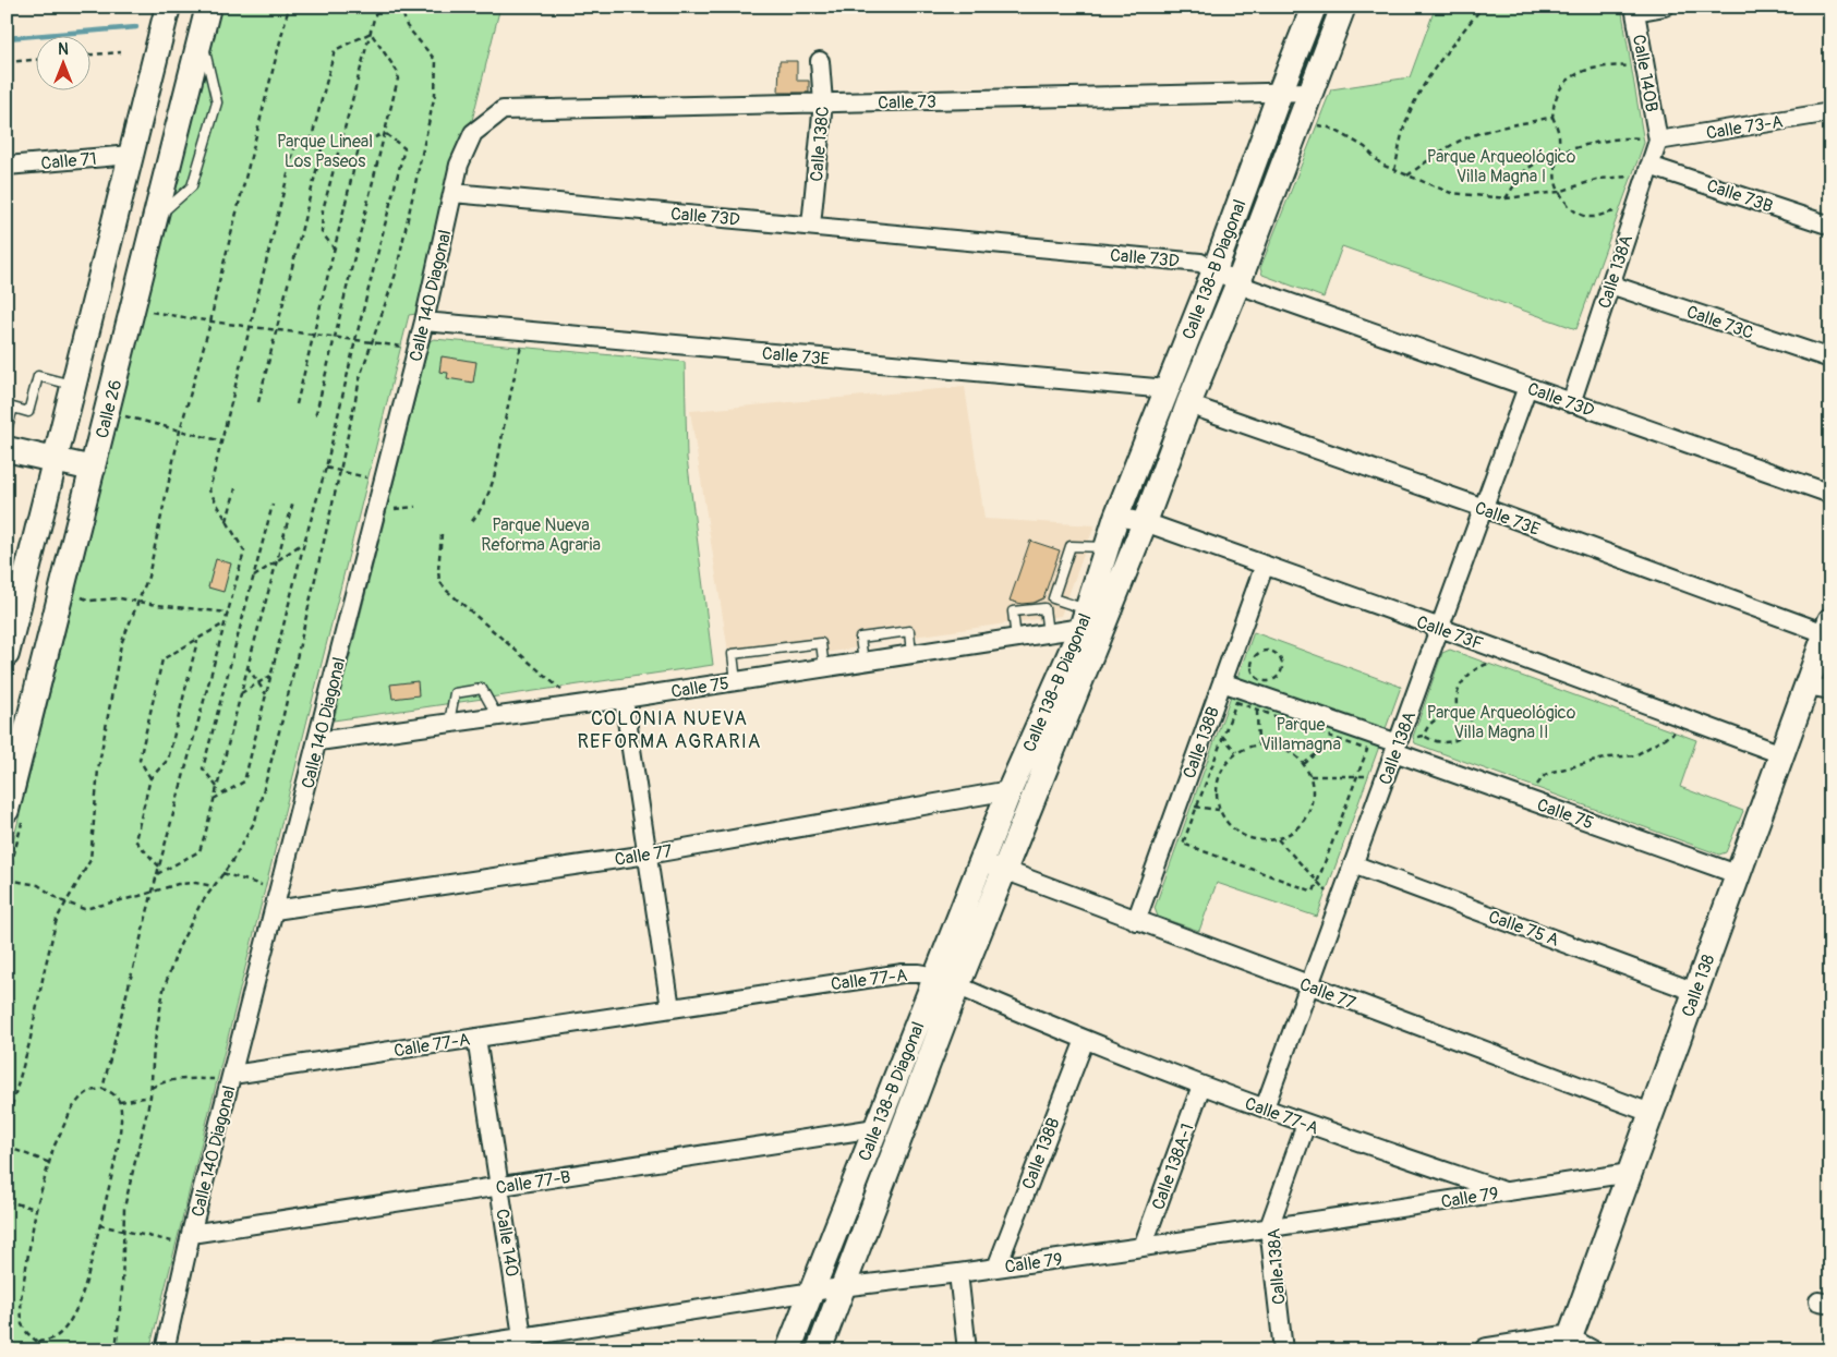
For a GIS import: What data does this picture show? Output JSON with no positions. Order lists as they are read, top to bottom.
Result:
{
  "streets": {
    "street": [
      "Calle 140B",
      "Calle 73",
      "Calle 73-A",
      "Calle 138C",
      "Calle 71",
      "Calle 73B",
      "Calle 73D",
      "Calle 138-B Diagonal",
      "Calle 138A",
      "Calle 140 Diagonal",
      "Calle 73C",
      "Calle 73E",
      "Calle 26",
      "Calle 73F",
      "Calle 75",
      "Calle 138B",
      "Calle 77",
      "Calle 75 A",
      "Calle 77-A",
      "Calle 138",
      "Calle 138A-1",
      "Calle 77-B",
      "Calle 79",
      "Calle 140"
    ]
  },
  "crossings": [
    ["Calle 140B", "Calle 73-A"],
    ["Calle 140B", "Calle 138A"],
    ["Calle 73", "Calle 138C"],
    ["Calle 73", "Calle 138-B Diagonal"],
    ["Calle 73", "Calle 140 Diagonal"],
    ["Calle 73-A", "Calle 138A"],
    ["Calle 138C", "Calle 73D"],
    ["Calle 73B", "Calle 138A"],
    ["Calle 73D", "Calle 138-B Diagonal"],
    ["Calle 73D", "Calle 138A"],
    ["Calle 73D", "Calle 140 Diagonal"],
    ["Calle 138-B Diagonal", "Calle 73E"],
    ["Calle 138-B Diagonal", "Calle 73F"],
    ["Calle 138-B Diagonal", "Calle 75"],
    ["Calle 138-B Diagonal", "Calle 77"],
    ["Calle 138-B Diagonal", "Calle 77-A"],
    ["Calle 138-B Diagonal", "Calle 77-B"],
    ["Calle 138-B Diagonal", "Calle 79"],
    ["Calle 138A", "Calle 73C"],
    ["Calle 138A", "Calle 73E"],
    ["Calle 138A", "Calle 73F"],
    ["Calle 138A", "Calle 75"],
    ["Calle 138A", "Calle 77"],
    ["Calle 138A", "Calle 75 A"],
    ["Calle 138A", "Calle 77-A"],
    ["Calle 138A", "Calle 79"],
    ["Calle 140 Diagonal", "Calle 73E"],
    ["Calle 140 Diagonal", "Calle 75"],
    ["Calle 140 Diagonal", "Calle 77"],
    ["Calle 140 Diagonal", "Calle 77-A"],
    ["Calle 140 Diagonal", "Calle 77-B"],
    ["Calle 73E", "Calle 138"],
    ["Calle 73F", "Calle 138B"],
    ["Calle 73F", "Calle 138"],
    ["Calle 75", "Calle 138B"],
    ["Calle 75", "Calle 138"],
    ["Calle 138B", "Calle 77"],
    ["Calle 138B", "Calle 77-A"],
    ["Calle 138B", "Calle 79"],
    ["Calle 77", "Calle 138"],
    ["Calle 75 A", "Calle 138"],
    ["Calle 77-A", "Calle 138A-1"],
    ["Calle 77-A", "Calle 79"],
    ["Calle 77-A", "Calle 140"],
    ["Calle 138", "Calle 79"],
    ["Calle 138A-1", "Calle 79"],
    ["Calle 77-B", "Calle 140"],
    ["Calle 79", "Calle 140"]
  ],
  "districts": ["COLONIA NUEVA REFORMA AGRARIA"],
  "parks": [
    "Parque Lineal Los Paseos",
    "Parque Arqueológico Villa Magna I",
    "Parque Nueva Reforma Agraria",
    "Parque Arqueológico Villa Magna II",
    "Parque Villamagna"
  ],
  "north": "top"
}
